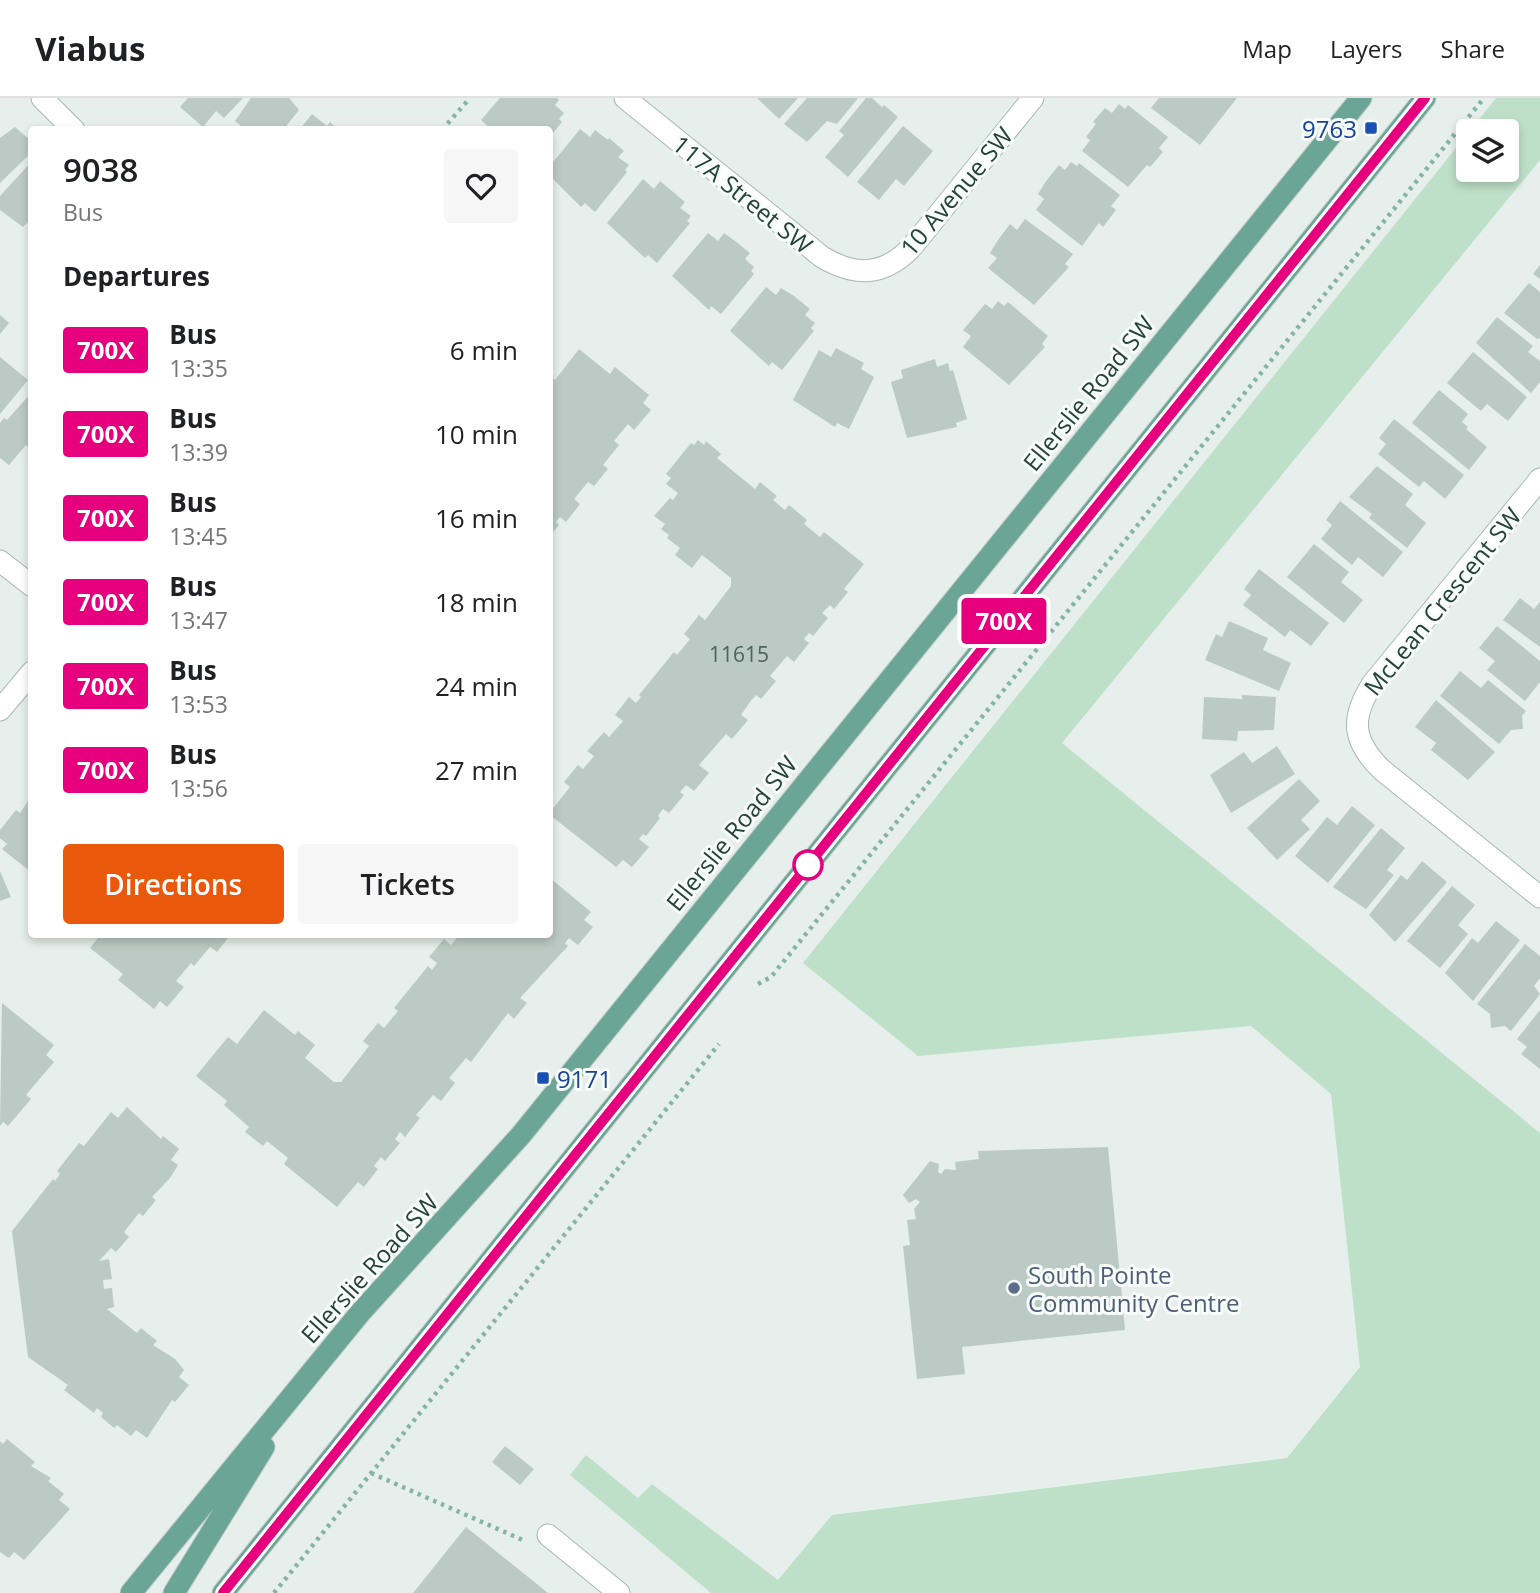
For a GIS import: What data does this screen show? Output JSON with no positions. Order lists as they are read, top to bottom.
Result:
{
  "streets": {
    "main road": ["Ellerslie Road SW"],
    "street": ["10 Avenue SW", "117A Street SW", "McLean Crescent SW"]
  },
  "crossings": [
    ["10 Avenue SW", "117A Street SW"]
  ],
  "places": {
    "transit": ["9763", "9171"],
    "other": ["South Pointe Community Centre"]
  },
  "lines": ["bus line 700X"],
  "house_numbers": ["11615"],
  "page": {
    "header": "Viabus",
    "nav": ["Map", "Layers", "Share"],
    "on_map": "700X",
    "heading": [
      ["9038", "Bus"],
      "Departures"
    ],
    "list": [
      {
        "mark": "700X",
        "name": "Bus",
        "note": "13:35",
        "value": "6 min"
      },
      {
        "mark": "700X",
        "name": "Bus",
        "note": "13:39",
        "value": "10 min"
      },
      {
        "mark": "700X",
        "name": "Bus",
        "note": "13:45",
        "value": "16 min"
      },
      {
        "mark": "700X",
        "name": "Bus",
        "note": "13:47",
        "value": "18 min"
      },
      {
        "mark": "700X",
        "name": "Bus",
        "note": "13:53",
        "value": "24 min"
      },
      {
        "mark": "700X",
        "name": "Bus",
        "note": "13:56",
        "value": "27 min"
      }
    ],
    "buttons": ["Directions", "Tickets"]
  }
}
